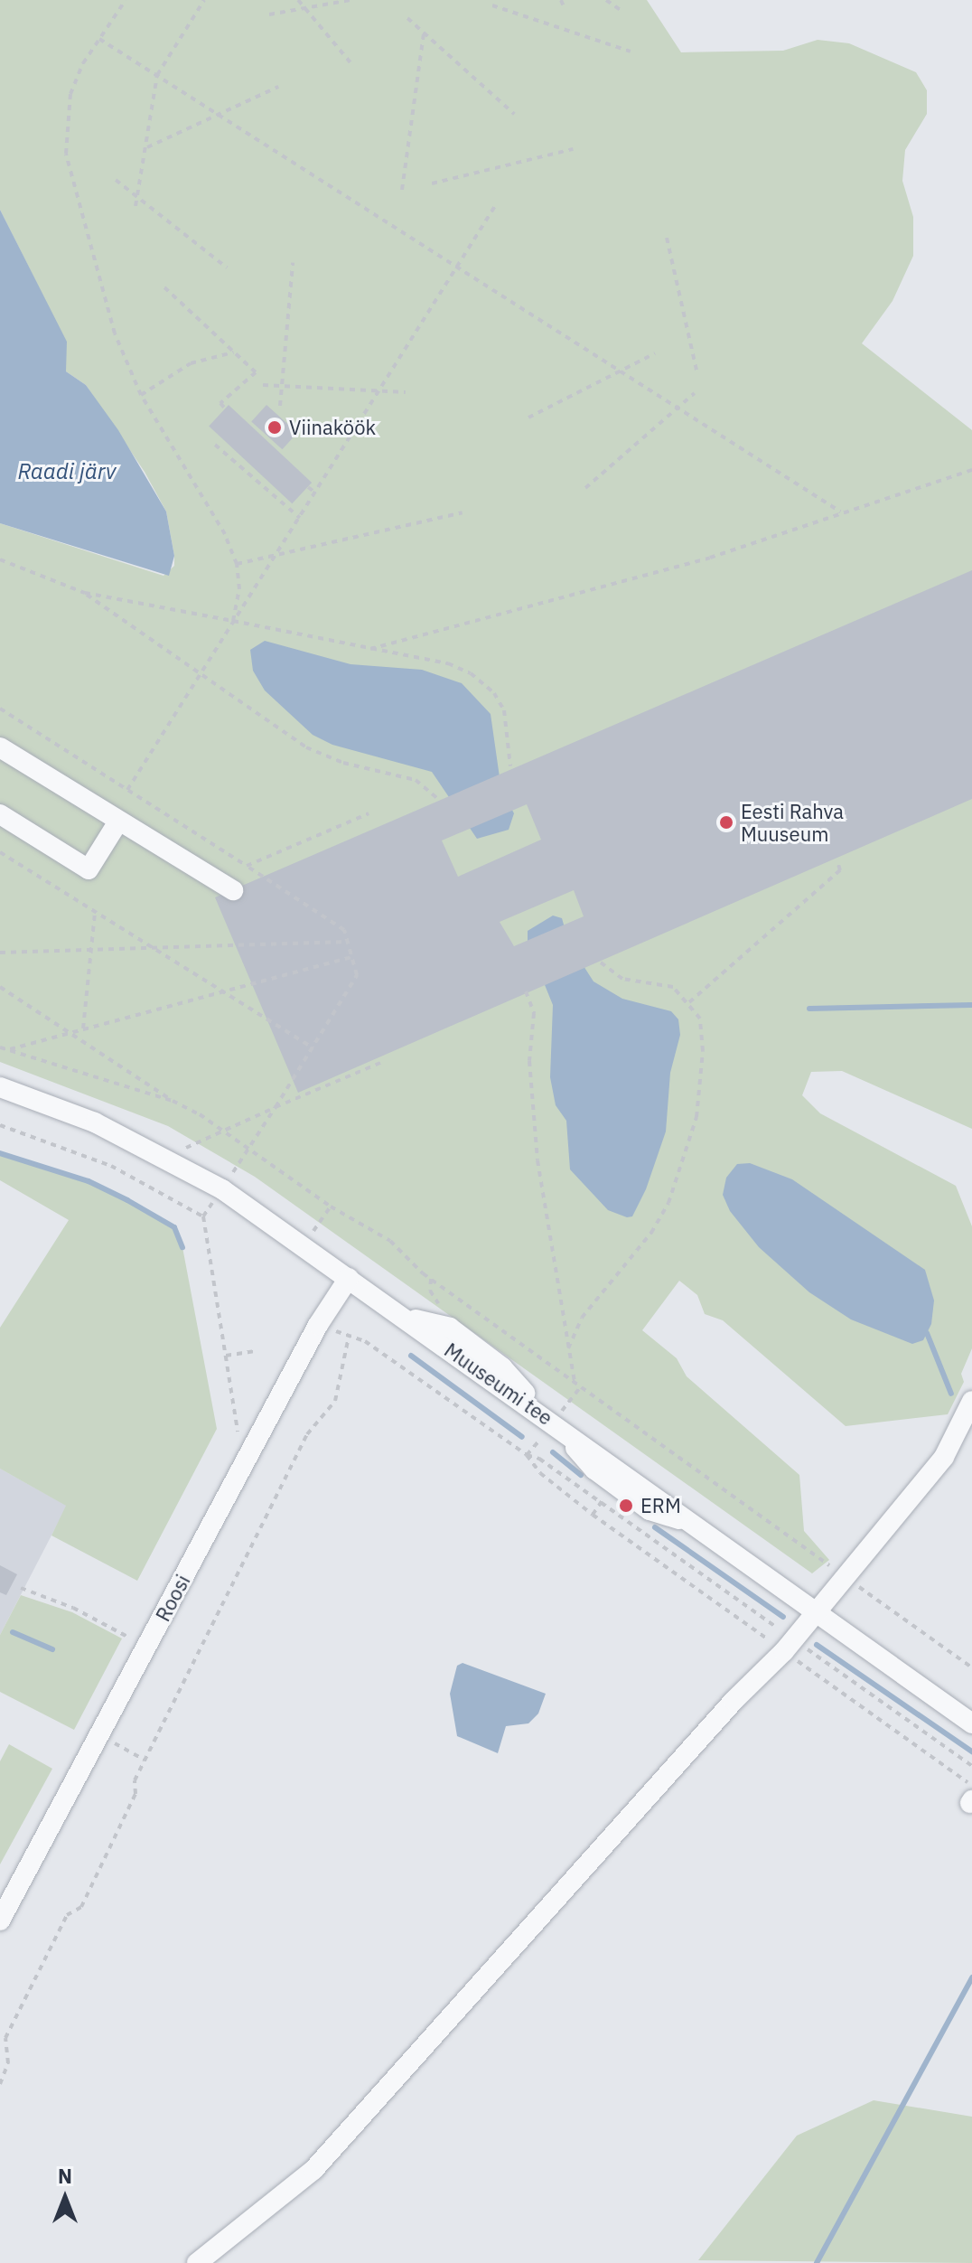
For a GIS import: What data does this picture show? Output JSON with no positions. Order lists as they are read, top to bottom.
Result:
{
  "streets": {
    "street": ["Muuseumi tee", "Roosi"]
  },
  "crossings": [
    ["Muuseumi tee", "Roosi"]
  ],
  "water": ["Raadi järv"],
  "places": ["Viinaköök", "Eesti Rahva Muuseum", "ERM"],
  "north": "top"
}
